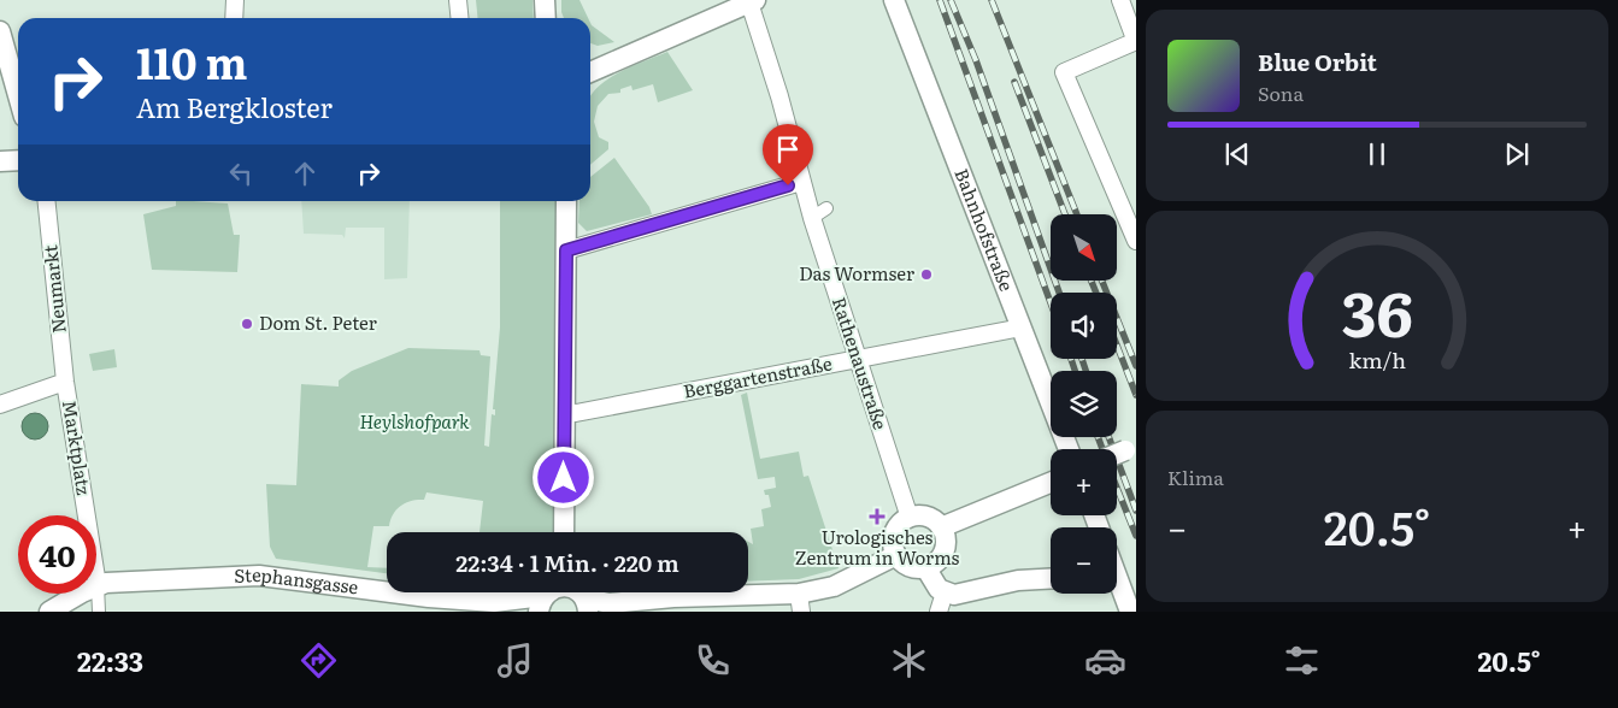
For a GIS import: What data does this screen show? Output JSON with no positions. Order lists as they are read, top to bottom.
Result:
{
  "streets": {
    "street": [
      "Bahnhofstraße",
      "Neumarkt",
      "Rathenaustraße",
      "Berggartenstraße",
      "Marktplatz",
      "Stephansgasse"
    ]
  },
  "crossings": [
    ["Bahnhofstraße", "Berggartenstraße"],
    ["Neumarkt", "Marktplatz"],
    ["Rathenaustraße", "Berggartenstraße"],
    ["Rathenaustraße", "Stephansgasse"],
    ["Marktplatz", "Stephansgasse"]
  ],
  "parks": ["Heylshofpark"],
  "places": {
    "other": ["Das Wormser", "Dom St. Peter"],
    "health": ["Urologisches Zentrum in Worms"]
  },
  "north": "bottom right",
  "page": {
    "turn": ["110 m", "Am Bergkloster"],
    "song": ["Blue Orbit", "Sona"],
    "map_buttons": ["+", "−"],
    "tile": "Klima",
    "heat": ["−", "20.5°", "+"],
    "limit": "40",
    "trip": "22:34 · 1 Min. · 220 m",
    "tabs": ["22:33", "20.5°"],
    "gauge": ["36", "km/h"]
  }
}
